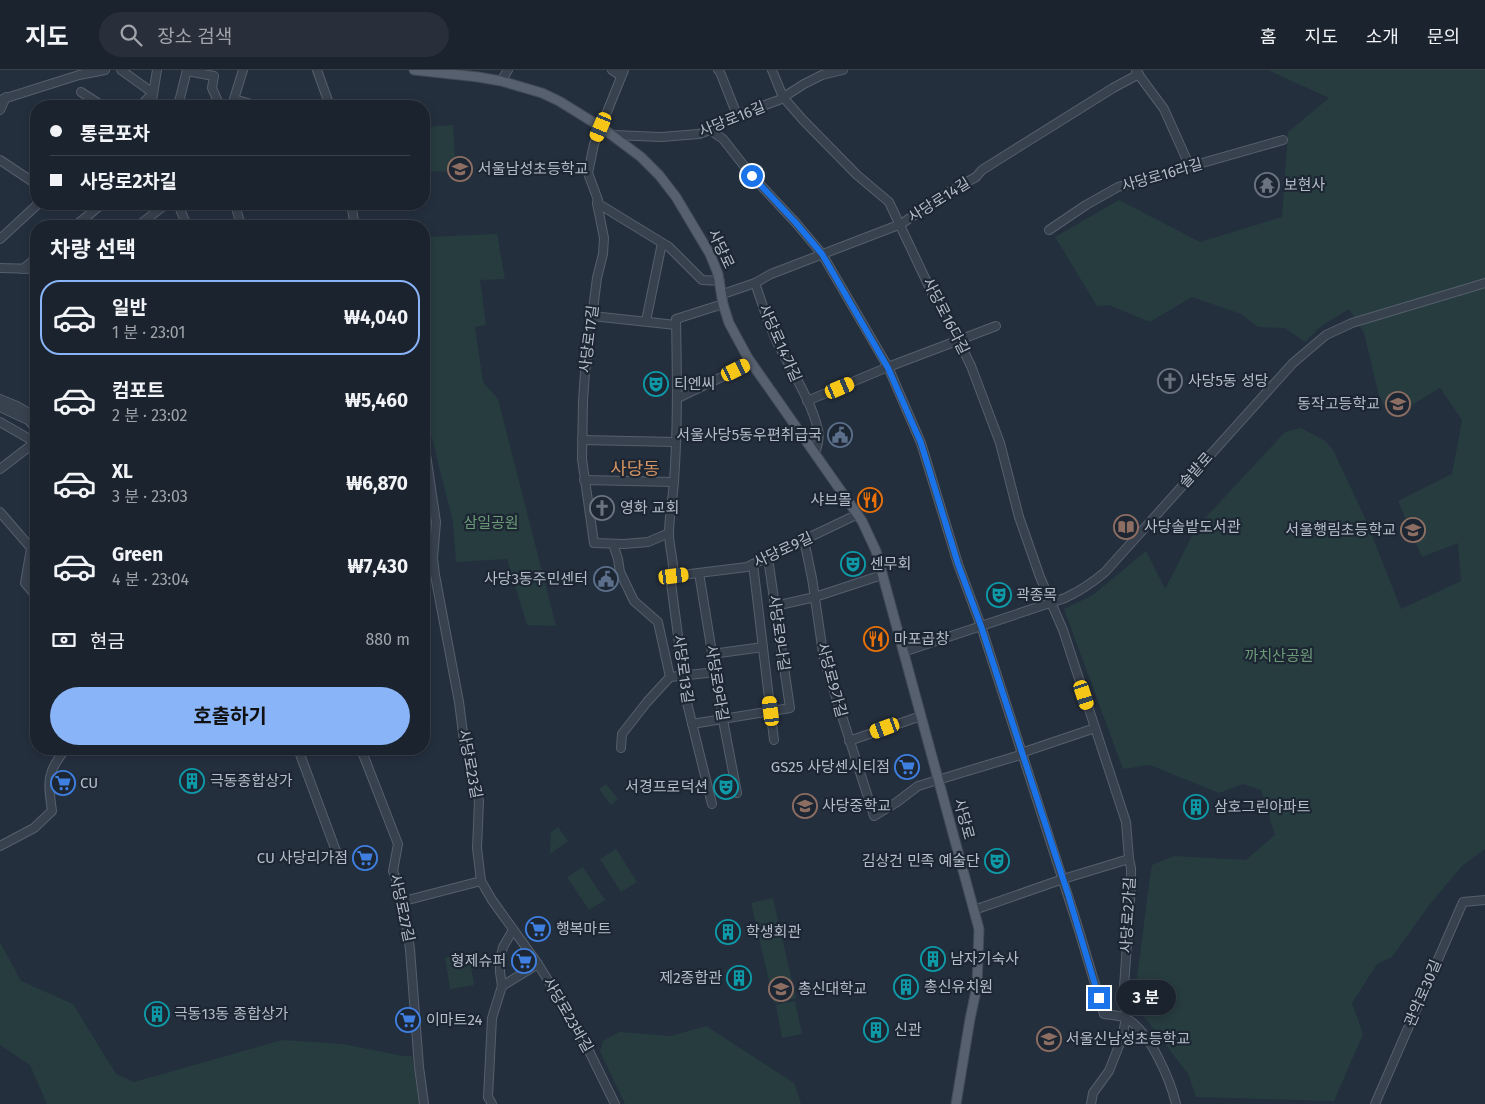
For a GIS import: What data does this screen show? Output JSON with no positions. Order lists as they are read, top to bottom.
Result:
{
  "streets": {
    "main road": ["사당로"],
    "street": [
      "사당로16길",
      "사당로16라길",
      "사당로14길",
      "사당로16다길",
      "사당로17길",
      "사당로14가길",
      "솔밭로",
      "사당로9길",
      "사당로9나길",
      "사당로13길",
      "사당로9가길",
      "사당로9라길",
      "사당로23길",
      "사당로27길",
      "사당로2가길",
      "관악로30길",
      "사당로23바길"
    ]
  },
  "crossings": [
    ["사당로16길", "사당로"],
    ["사당로16길", "사당로16다길"],
    ["사당로14길", "사당로"],
    ["사당로14길", "사당로16다길"],
    ["사당로14길", "사당로14가길"],
    ["사당로", "사당로17길"],
    ["사당로", "사당로14가길"],
    ["사당로", "솔밭로"],
    ["사당로", "사당로9길"],
    ["사당로", "사당로9가길"],
    ["사당로16다길", "솔밭로"],
    ["사당로16다길", "사당로2가길"],
    ["솔밭로", "사당로2가길"],
    ["사당로9길", "사당로9나길"],
    ["사당로9길", "사당로13길"],
    ["사당로9길", "사당로9가길"],
    ["사당로9길", "사당로9라길"],
    ["사당로23길", "사당로23바길"]
  ],
  "districts": ["사당동"],
  "parks": ["삼일공원", "까치산공원"],
  "places": {
    "school or university": [
      "서울남성초등학교",
      "동작고등학교",
      "서울행림초등학교",
      "사당중학교",
      "총신대학교",
      "서울신남성초등학교"
    ],
    "temple": ["보현사"],
    "church": ["사당5동 성당", "영화 교회"],
    "theatre": [
      "티엔씨",
      "센무회",
      "곽종목",
      "서경프로덕션",
      "김상건 민족 예술단"
    ],
    "public building": ["서울사당5동우편취급국", "사당3동주민센터"],
    "restaurant": ["샤브몰", "마포곱창"],
    "library": ["사당솔밭도서관"],
    "supermarket": [
      "GS25 사당센시티점",
      "CU",
      "CU 사당리가점",
      "행복마트",
      "형제슈퍼",
      "이마트24"
    ],
    "building": [
      "극동종합상가",
      "삼호그린아파트",
      "학생회관",
      "남자기숙사",
      "제2종합관",
      "총신유치원",
      "극동13동 종합상가",
      "신관"
    ]
  },
  "page": {
    "header": "지도",
    "search": "장소 검색",
    "nav": [
      "홈",
      "지도",
      "소개",
      "문의"
    ],
    "banner": ["통큰포차", "사당로2차길"],
    "heading": "차량 선택",
    "list": [
      {
        "name": "일반",
        "note": "1 분 · 23:01",
        "value": "₩4,040"
      },
      {
        "name": "컴포트",
        "note": "2 분 · 23:02",
        "value": "₩5,460"
      },
      {
        "name": "XL",
        "note": "3 분 · 23:03",
        "value": "₩6,870"
      },
      {
        "name": "Green",
        "note": "4 분 · 23:04",
        "value": "₩7,430"
      }
    ],
    "pay": ["현금", "880 m"],
    "buttons": "호출하기",
    "bubble": "3 분"
  }
}
